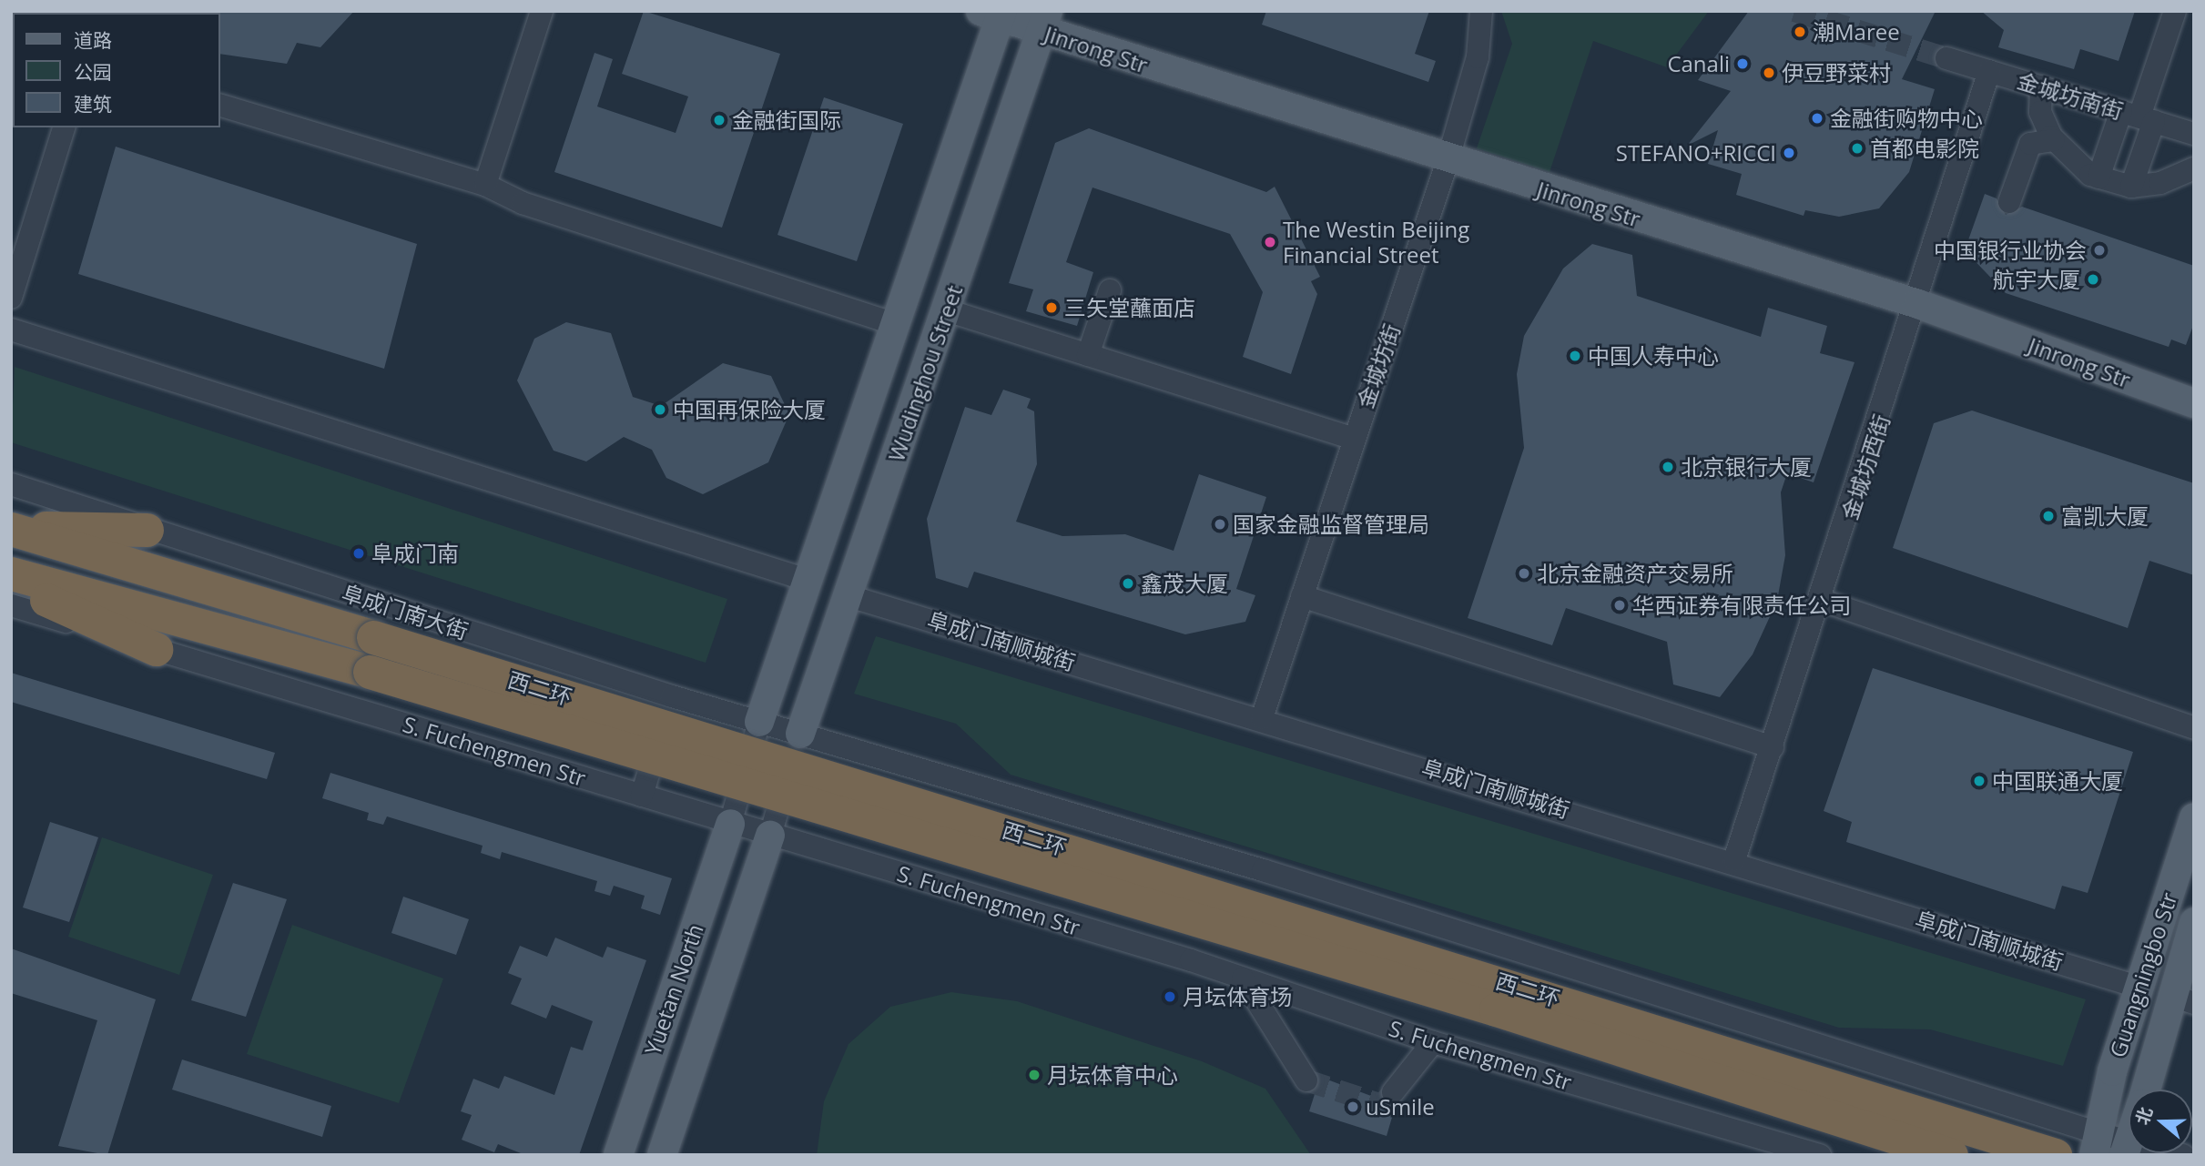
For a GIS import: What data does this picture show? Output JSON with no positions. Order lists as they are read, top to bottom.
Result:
{
  "streets": {
    "highway": ["西二环"],
    "main road": [
      "Jinrong Str",
      "Wudinghou Street",
      "Guangningbo Str",
      "Yuetan North"
    ],
    "street": [
      "金城坊南街",
      "金城坊街",
      "金城坊西街",
      "阜成门南大街",
      "阜成门南顺城街",
      "S. Fuchengmen Str"
    ]
  },
  "crossings": [
    ["Jinrong Str", "金城坊街"],
    ["Jinrong Str", "Wudinghou Street"],
    ["Jinrong Str", "金城坊西街"],
    ["金城坊南街", "金城坊西街"],
    ["金城坊街", "阜成门南顺城街"],
    ["Wudinghou Street", "阜成门南大街"],
    ["Wudinghou Street", "阜成门南顺城街"],
    ["金城坊西街", "阜成门南顺城街"],
    ["阜成门南顺城街", "Guangningbo Str"],
    ["S. Fuchengmen Str", "Yuetan North"]
  ],
  "places": [
    "潮Maree",
    "Canali",
    "伊豆野菜村",
    "金融街购物中心",
    "金融街国际",
    "首都电影院",
    "STEFANO+RICCI",
    "The Westin Beijing Financial Street",
    "中国银行业协会",
    "航宇大厦",
    "三矢堂蘸面店",
    "中国人寿中心",
    "中国再保险大厦",
    "北京银行大厦",
    "富凯大厦",
    "国家金融监督管理局",
    "阜成门南",
    "北京金融资产交易所",
    "鑫茂大厦",
    "华西证券有限责任公司",
    "中国联通大厦",
    "月坛体育场",
    "月坛体育中心",
    "uSmile"
  ],
  "legend": ["道路", "公园", "建筑"],
  "north": "left"
}
